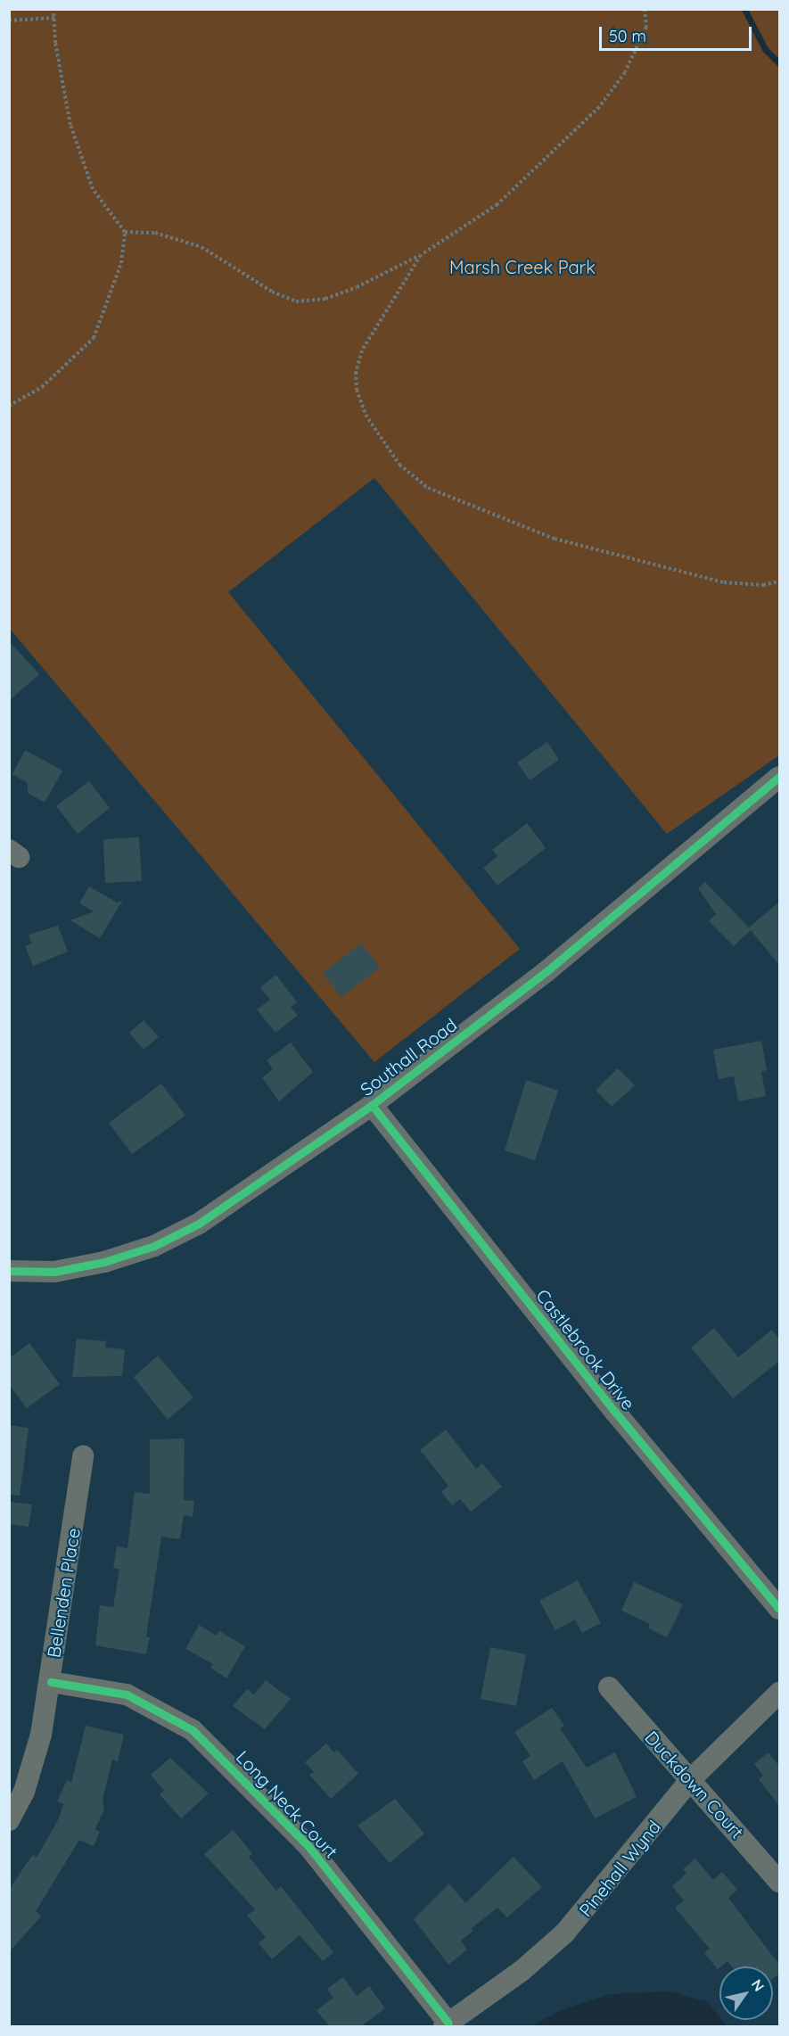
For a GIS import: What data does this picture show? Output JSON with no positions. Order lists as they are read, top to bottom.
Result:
{
  "streets": {
    "street": [
      "Southall Road",
      "Castlebrook Drive",
      "Bellenden Place",
      "Duckdown Court",
      "Long Neck Court",
      "Pinehall Wynd"
    ]
  },
  "crossings": [
    ["Southall Road", "Castlebrook Drive"],
    ["Bellenden Place", "Long Neck Court"],
    ["Duckdown Court", "Pinehall Wynd"],
    ["Long Neck Court", "Pinehall Wynd"]
  ],
  "parks": ["Marsh Creek Park"],
  "scale_bar": "50 m",
  "north": "top right"
}
